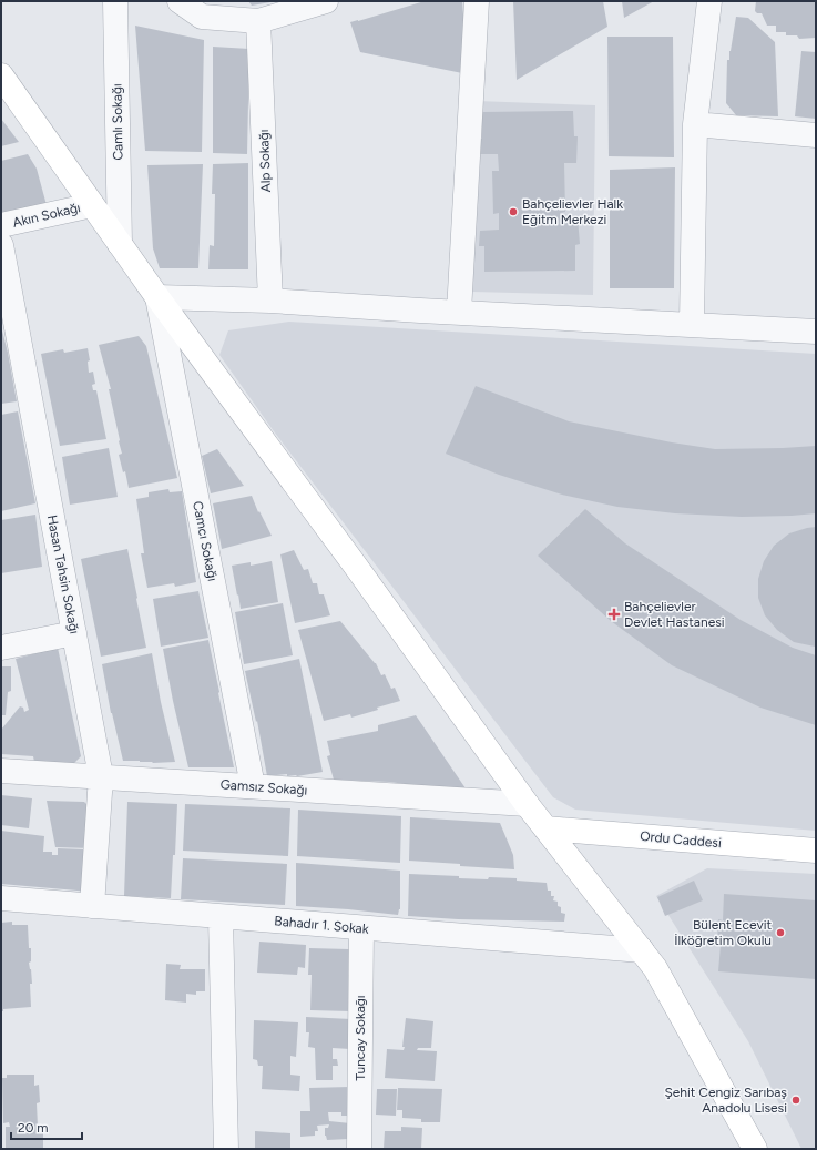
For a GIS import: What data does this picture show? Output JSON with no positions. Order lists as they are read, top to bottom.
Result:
{
  "streets": {
    "street": [
      "Camlı Sokağı",
      "Alp Sokağı",
      "Akın Sokağı",
      "Camcı Sokağı",
      "Hasan Tahsin Sokağı",
      "Gamsız Sokağı",
      "Ordu Caddesi",
      "Bahadır 1. Sokak",
      "Tuncay Sokağı"
    ]
  },
  "crossings": [
    ["Camcı Sokağı", "Gamsız Sokağı"],
    ["Hasan Tahsin Sokağı", "Gamsız Sokağı"],
    ["Hasan Tahsin Sokağı", "Bahadır 1. Sokak"],
    ["Bahadır 1. Sokak", "Tuncay Sokağı"]
  ],
  "places": {
    "other": ["Bahçelievler Halk Eğitm Merkezi", "Bülent Ecevit İlköğretim Okulu", "Şehit Cengiz Sarıbaş Anadolu Lisesi"],
    "health": ["Bahçelievler Devlet Hastanesi"]
  },
  "scale_bar": "20 m"
}
